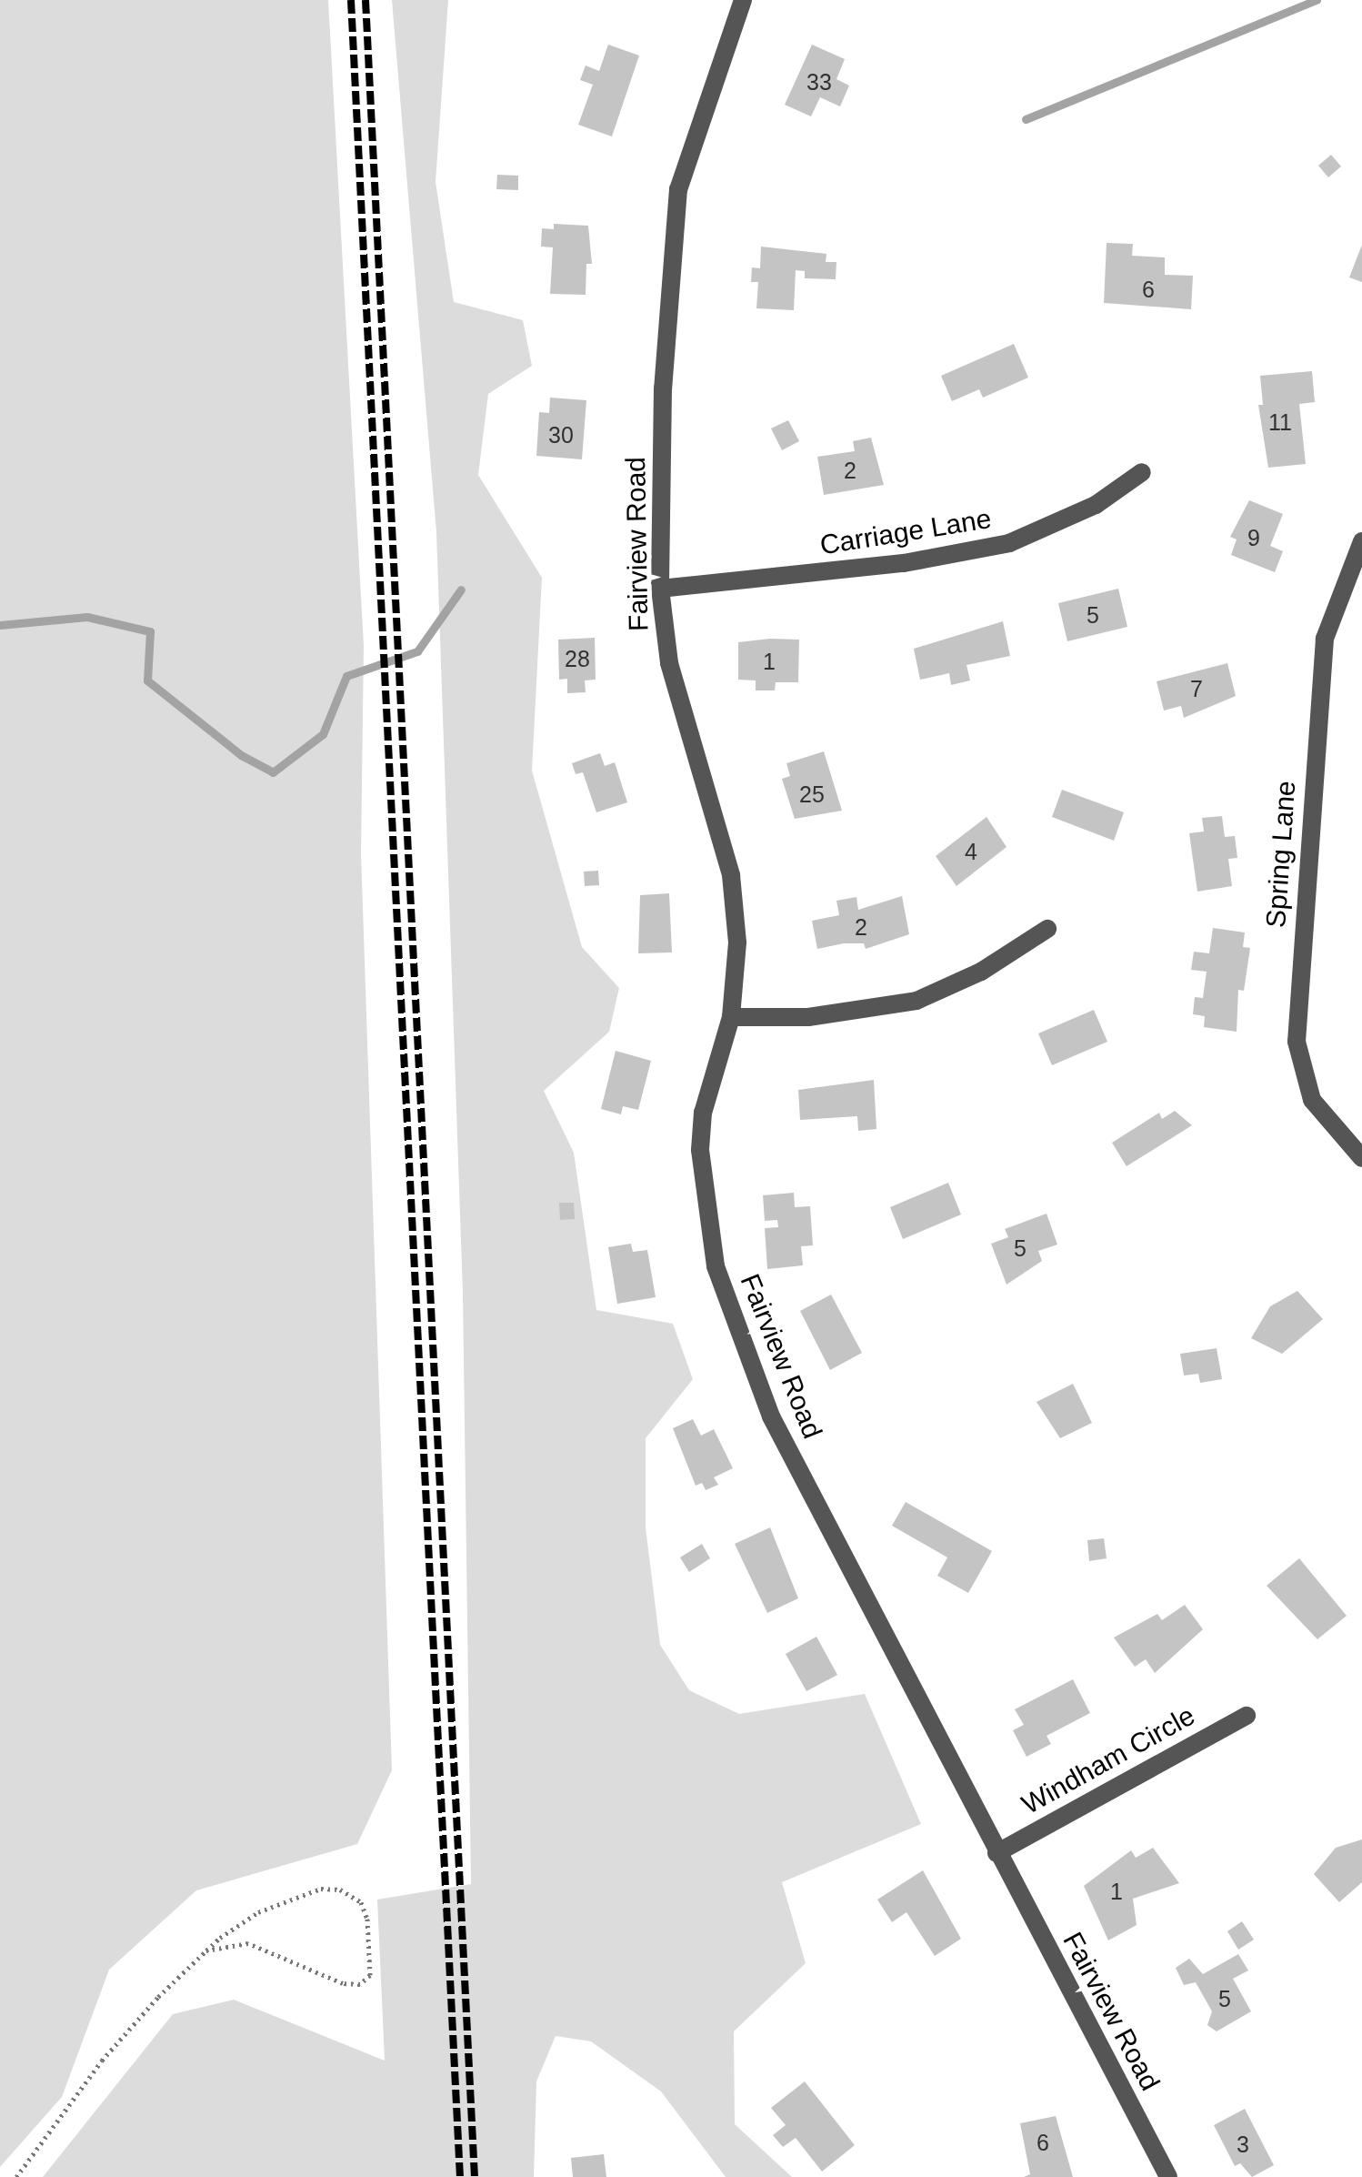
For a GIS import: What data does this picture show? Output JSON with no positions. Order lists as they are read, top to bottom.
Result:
{
  "streets": {
    "street": [
      "Carriage Lane",
      "Fairview Road",
      "Spring Lane",
      "Windham Circle"
    ]
  },
  "crossings": [
    ["Carriage Lane", "Fairview Road"],
    ["Fairview Road", "Windham Circle"]
  ],
  "house_numbers": [
    "33",
    "6",
    "11",
    "30",
    "2",
    "9",
    "5",
    "28",
    "1",
    "7",
    "25",
    "4",
    "2",
    "5",
    "1",
    "5",
    "6",
    "3"
  ]
}
